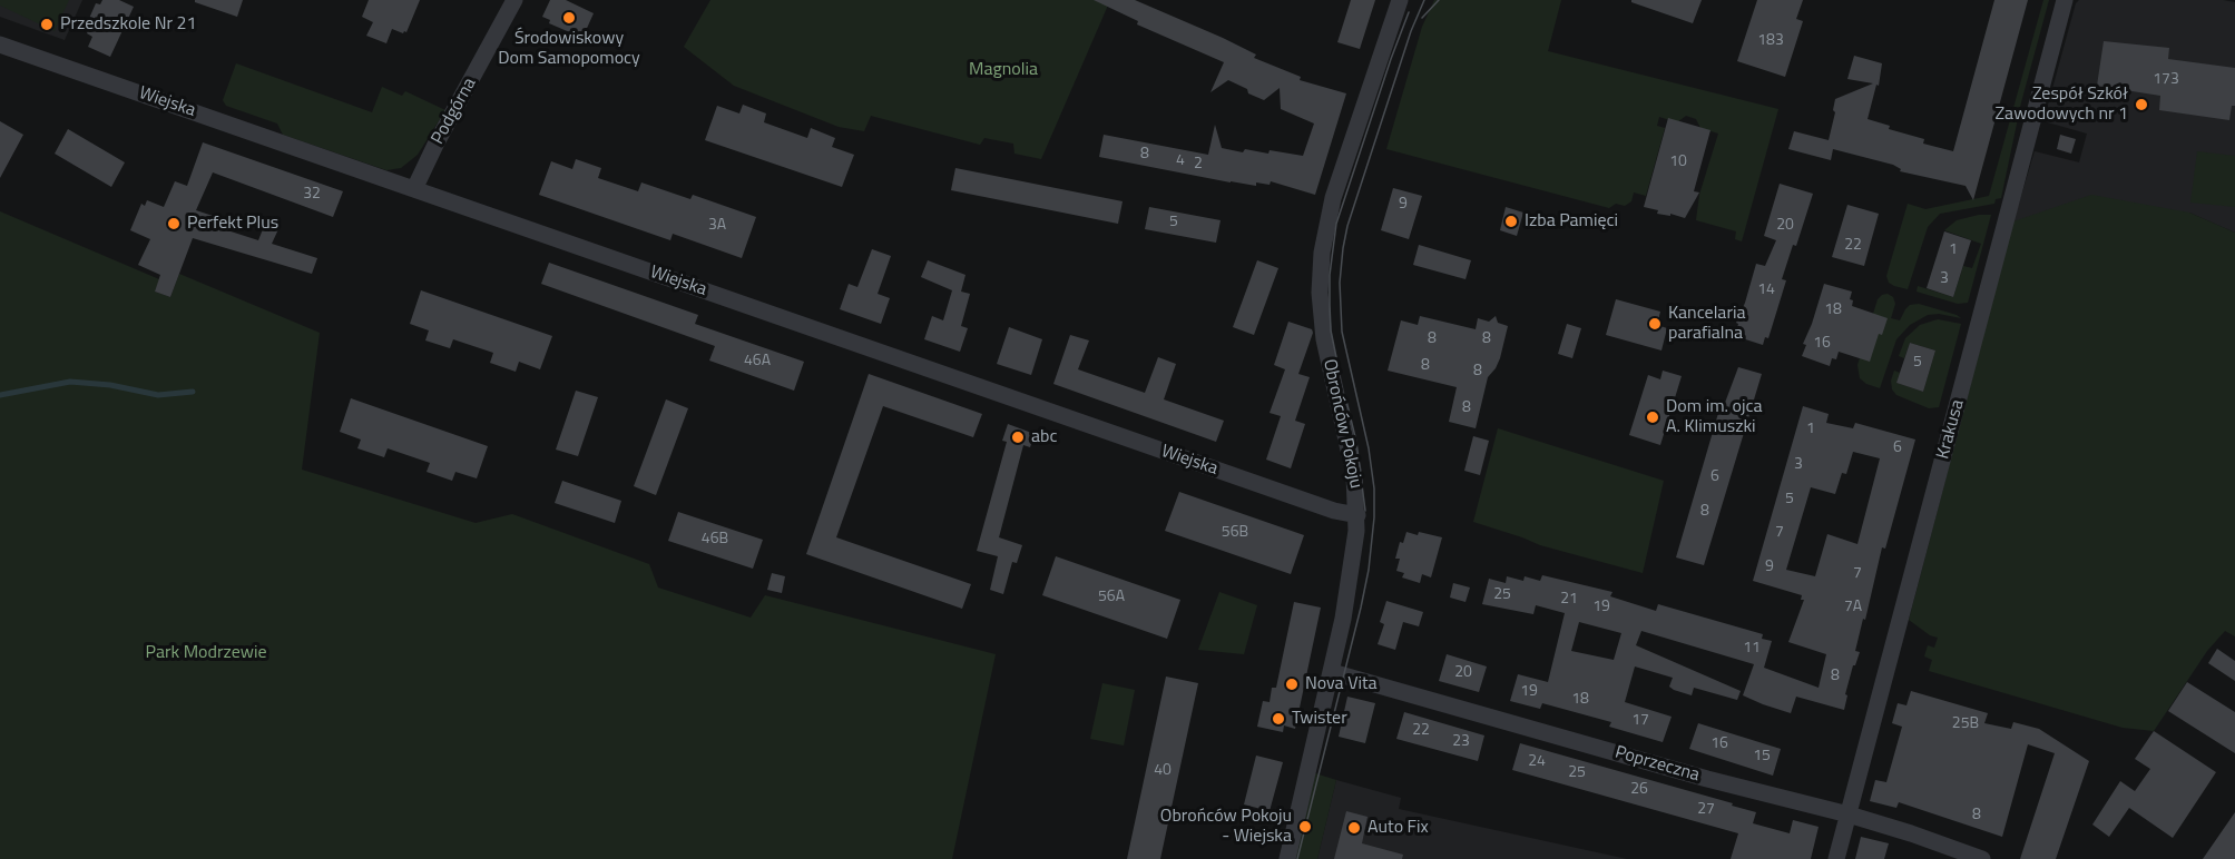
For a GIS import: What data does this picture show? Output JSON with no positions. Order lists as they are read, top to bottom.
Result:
{
  "streets": {
    "street": [
      "Wiejska",
      "Podgórna",
      "Obrońców Pokoju",
      "Krakusa",
      "Poprzeczna"
    ]
  },
  "crossings": [
    ["Wiejska", "Podgórna"],
    ["Wiejska", "Obrońców Pokoju"],
    ["Obrońców Pokoju", "Poprzeczna"],
    ["Krakusa", "Poprzeczna"]
  ],
  "parks": ["Magnolia", "Park Modrzewie"],
  "places": [
    "Środowiskowy Dom Samopomocy",
    "Przedszkole Nr 21",
    "Zespół Szkół Zawodowych nr 1",
    "Izba Pamięci",
    "Perfekt Plus",
    "Kancelaria parafialna",
    "Dom im. ojca A. Klimuszki",
    "abc",
    "Nova Vita",
    "Twister",
    "Obrońców Pokoju - Wiejska",
    "Auto Fix"
  ],
  "house_numbers": [
    "183",
    "173",
    "8",
    "4",
    "10",
    "2",
    "32",
    "9",
    "5",
    "3A",
    "20",
    "22",
    "1",
    "3",
    "14",
    "18",
    "8",
    "8",
    "16",
    "46A",
    "5",
    "8",
    "8",
    "8",
    "1",
    "6",
    "3",
    "6",
    "5",
    "8",
    "56B",
    "7",
    "46B",
    "9",
    "7",
    "25",
    "56A",
    "21",
    "19",
    "7A",
    "11",
    "20",
    "8",
    "19",
    "18",
    "17",
    "25B",
    "22",
    "23",
    "16",
    "15",
    "24",
    "40",
    "25",
    "26",
    "27",
    "8"
  ]
}
